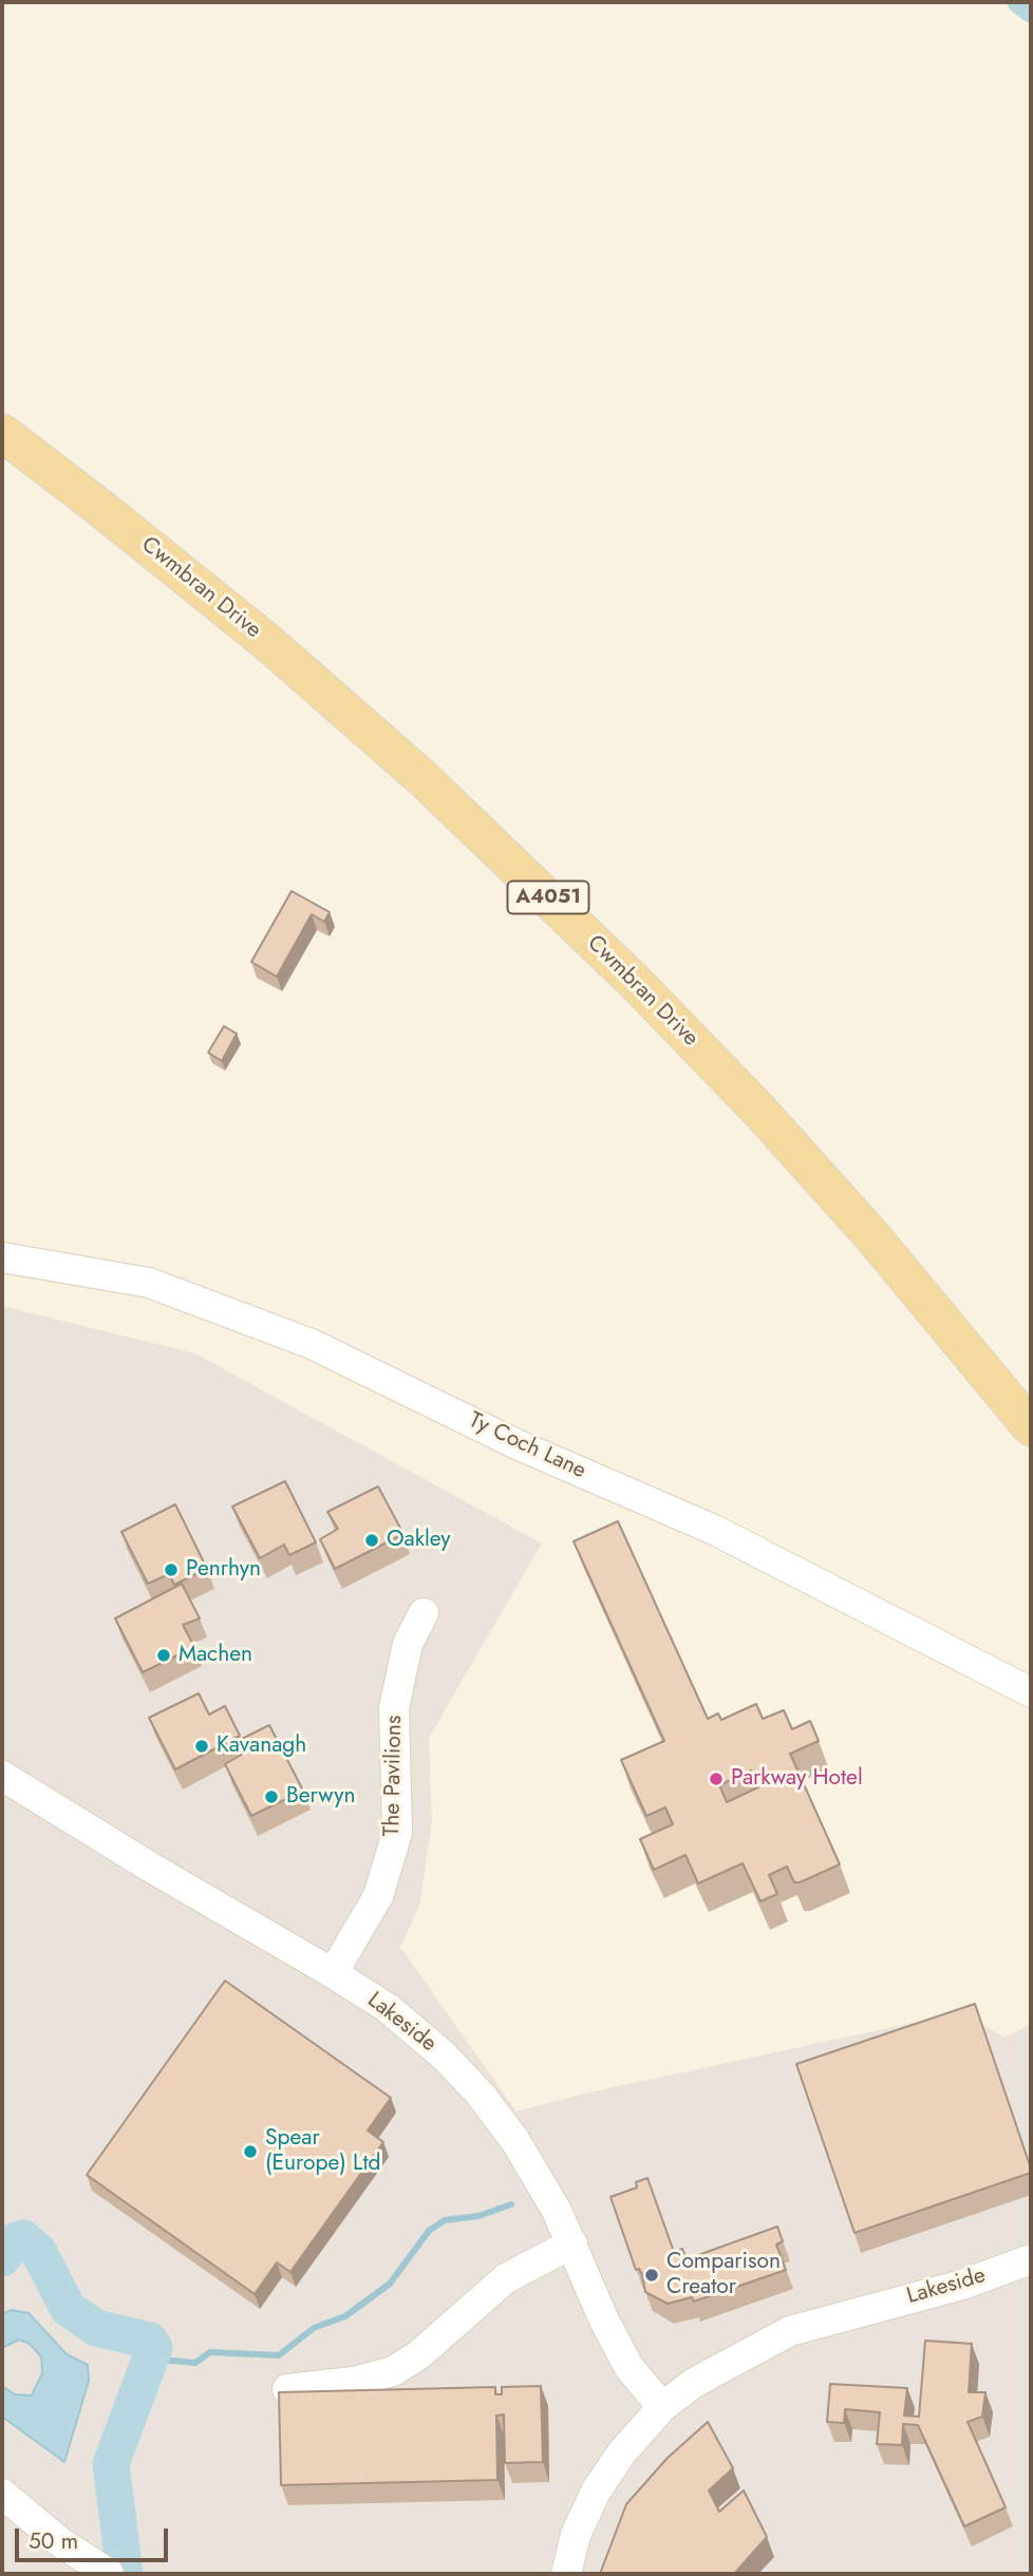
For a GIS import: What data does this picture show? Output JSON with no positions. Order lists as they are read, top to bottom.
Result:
{
  "streets": {
    "main road": ["Cwmbran Drive", "A4051"],
    "street": ["Ty Coch Lane", "The Pavilions", "Lakeside"]
  },
  "crossings": [
    ["The Pavilions", "Lakeside"]
  ],
  "places": [
    "Oakley",
    "Penrhyn",
    "Machen",
    "Kavanagh",
    "Parkway Hotel",
    "Berwyn",
    "Spear (Europe) Ltd",
    "Comparison Creator"
  ],
  "scale_bar": "50 m"
}
